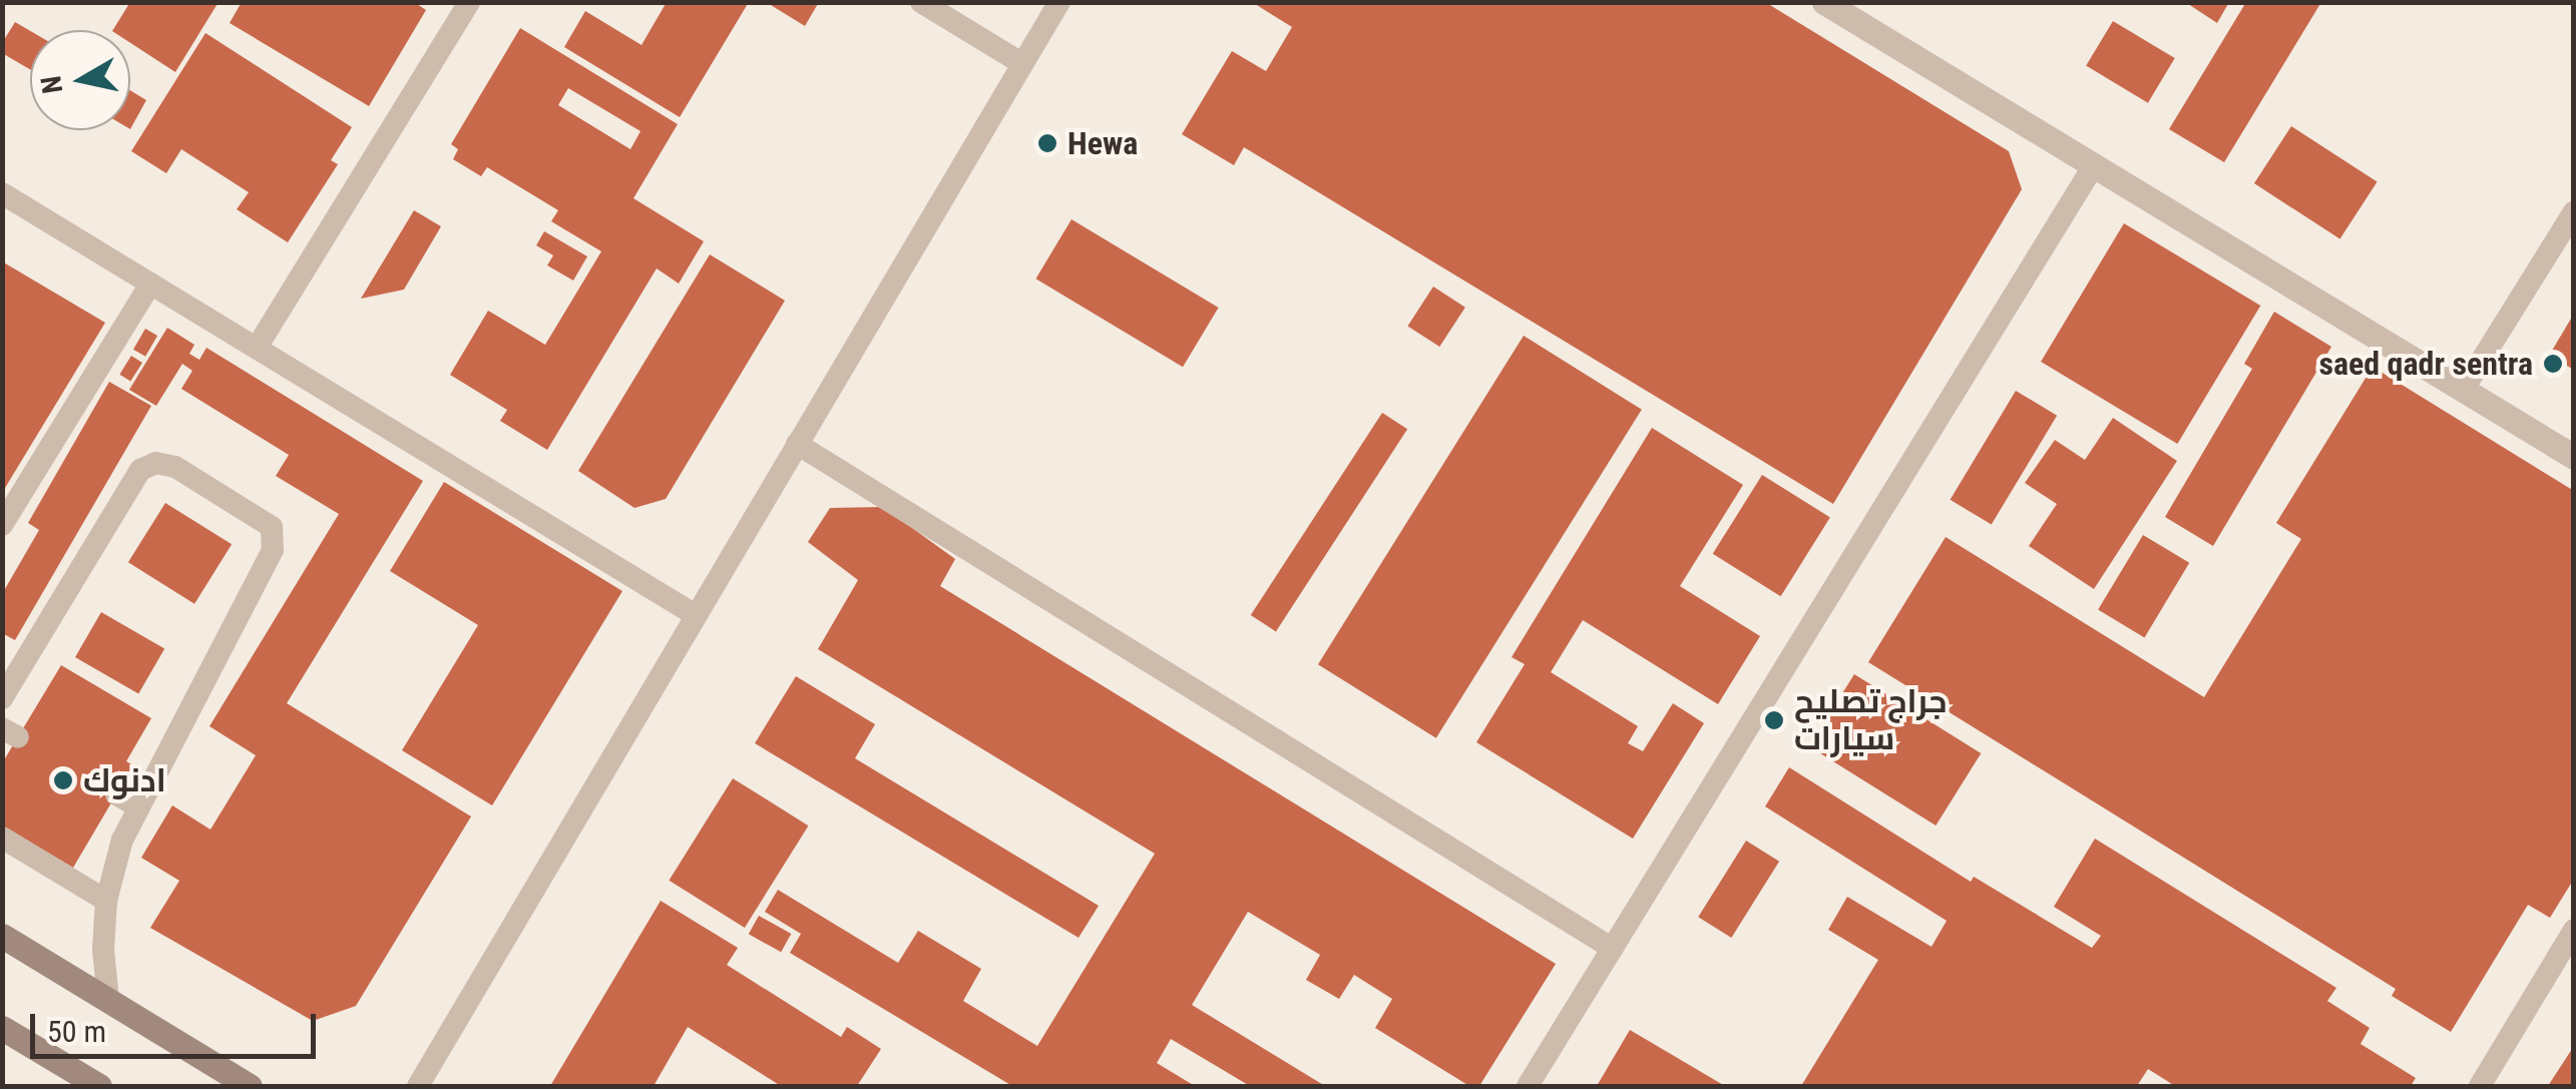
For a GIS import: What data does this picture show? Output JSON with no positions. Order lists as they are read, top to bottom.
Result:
{
  "places": [
    "Hewa",
    "saed qadr sentra",
    "جراج تصليح سيارات",
    "ادنوك"
  ],
  "scale_bar": "50 m",
  "north": "left"
}
